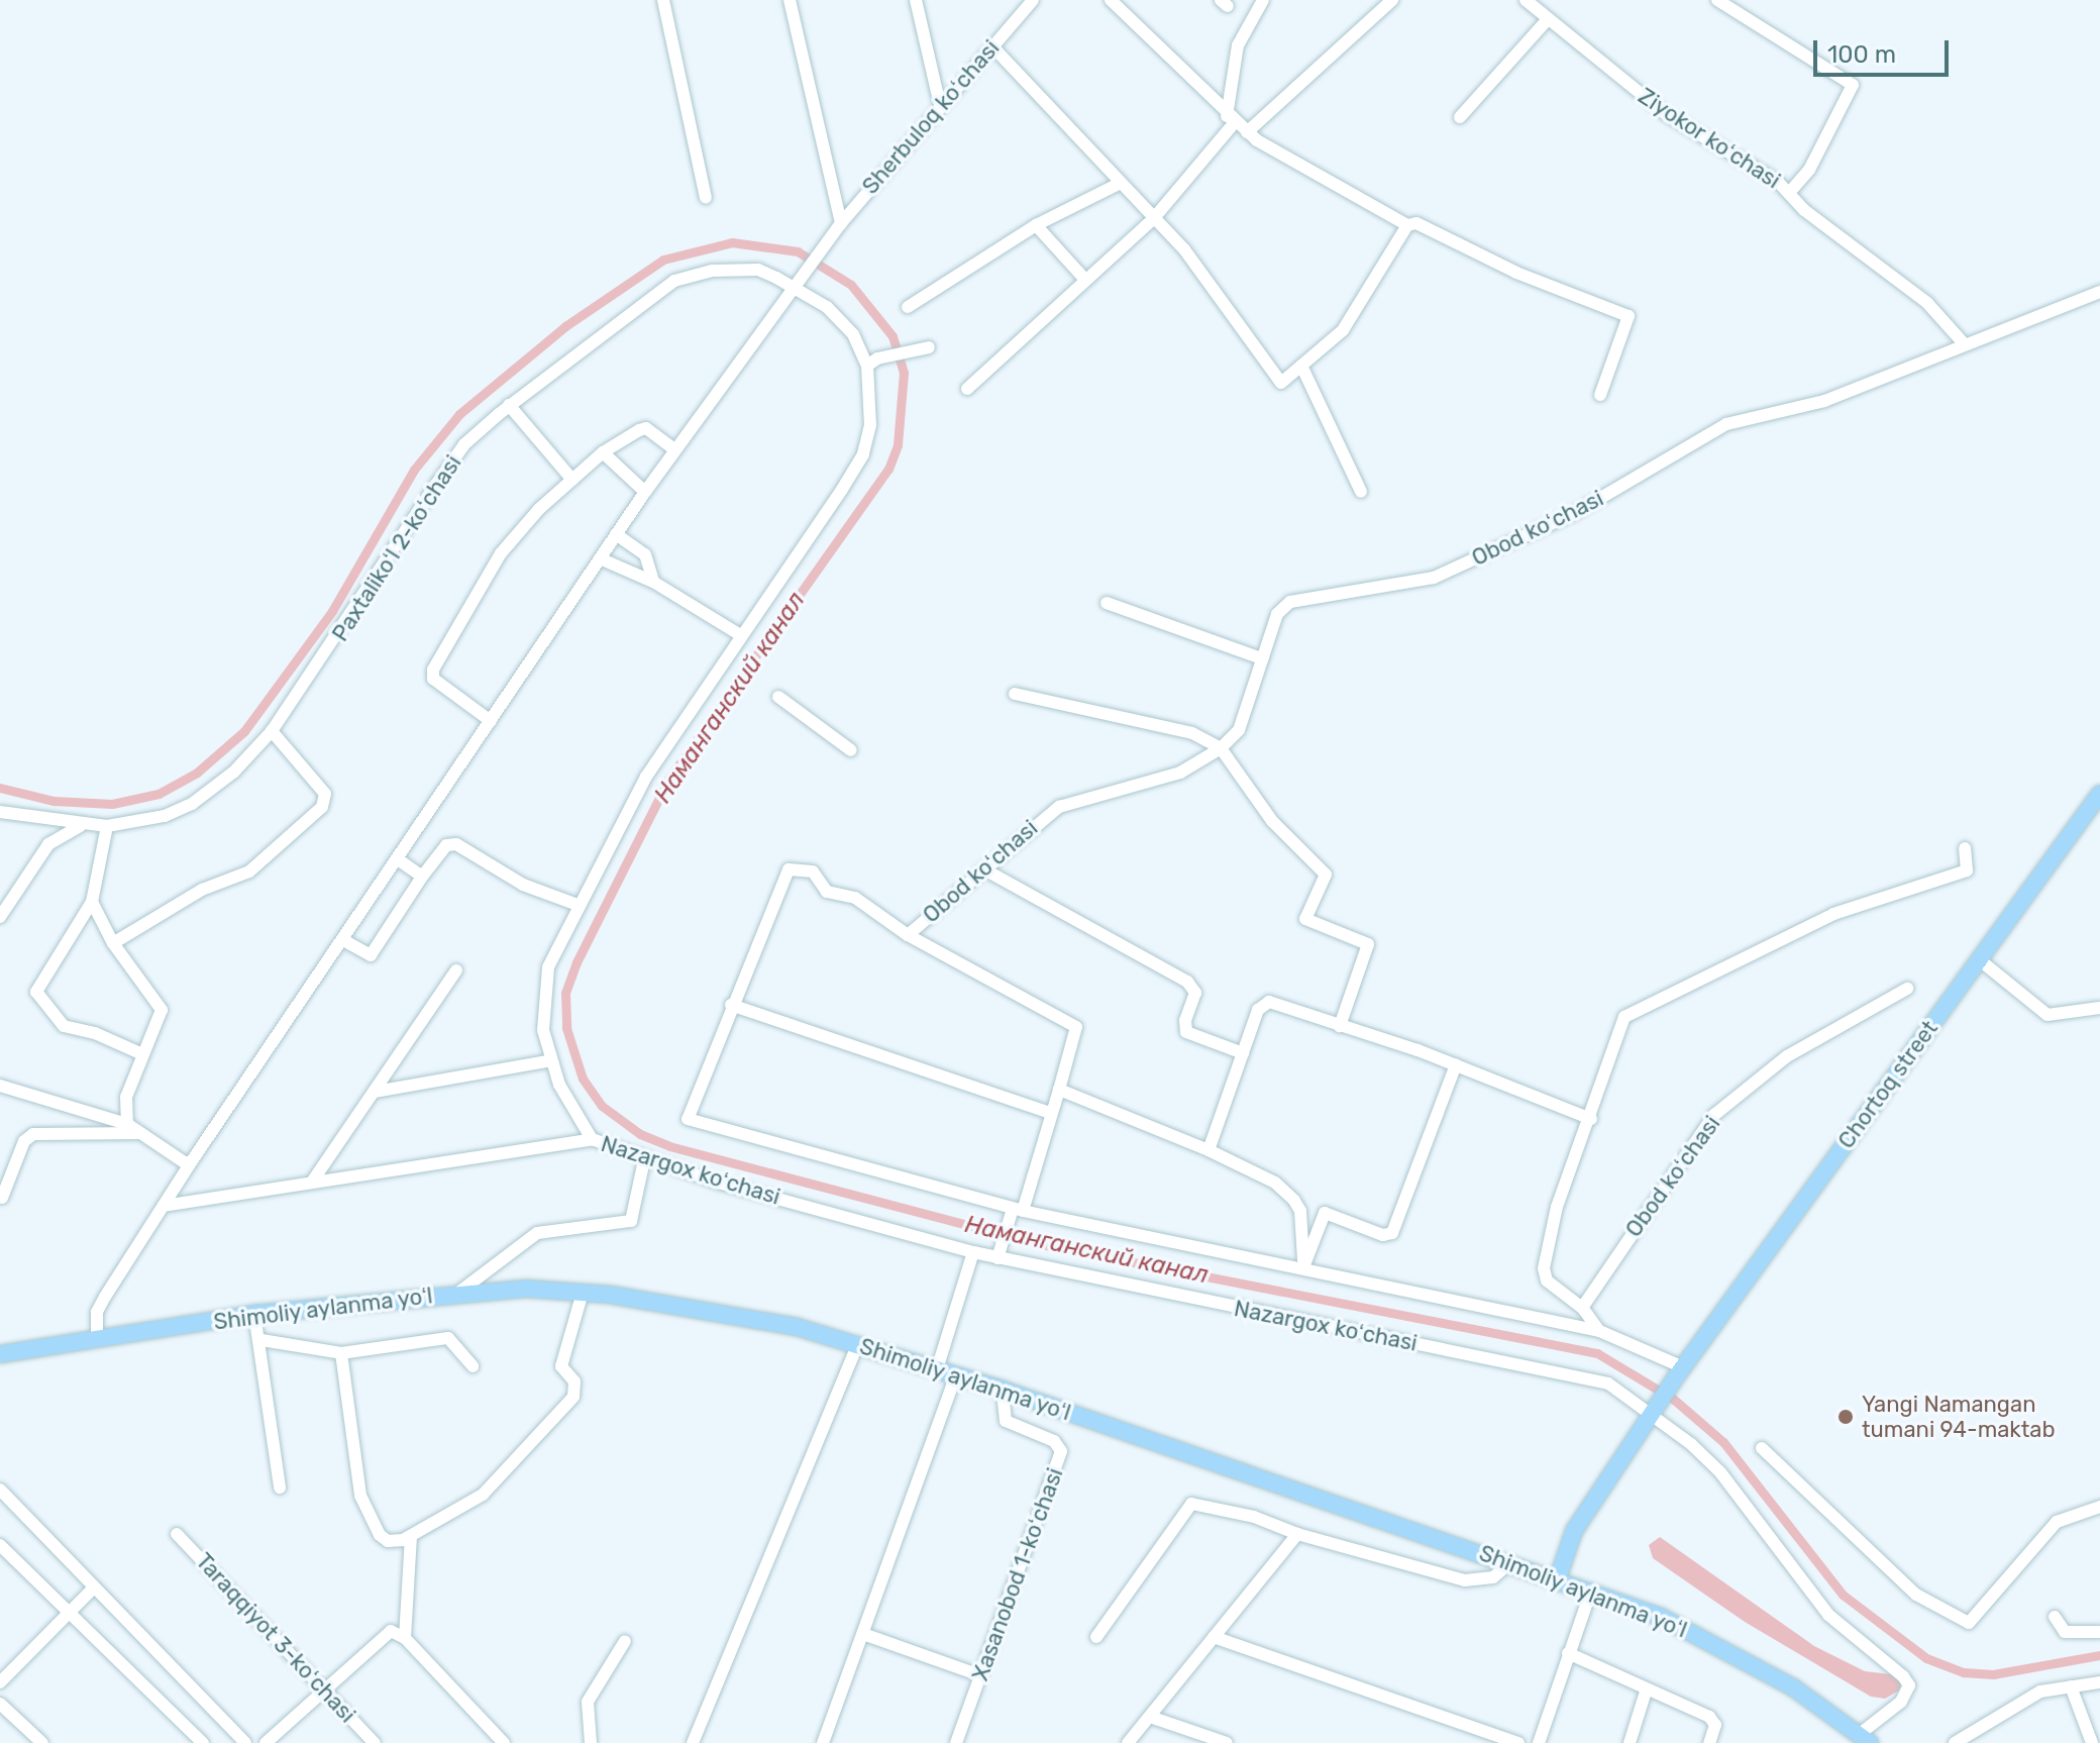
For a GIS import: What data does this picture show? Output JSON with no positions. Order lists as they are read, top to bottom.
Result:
{
  "streets": {
    "main road": ["Chortoq street", "Shimoliy aylanma yoʻl"],
    "street": [
      "Sherbuloq koʻchasi",
      "Ziyokor koʻchasi",
      "Obod koʻchasi",
      "Paxtalikoʻl 2-koʻchasi",
      "Nazargox koʻchasi",
      "Xasanobod 1-koʻchasi",
      "Taraqqiyot 3-koʻchasi"
    ]
  },
  "crossings": [
    ["Sherbuloq koʻchasi", "Paxtalikoʻl 2-koʻchasi"],
    ["Sherbuloq koʻchasi", "Nazargox koʻchasi"],
    ["Sherbuloq koʻchasi", "Shimoliy aylanma yoʻl"],
    ["Ziyokor koʻchasi", "Obod koʻchasi"],
    ["Paxtalikoʻl 2-koʻchasi", "Nazargox koʻchasi"],
    ["Chortoq street", "Nazargox koʻchasi"],
    ["Chortoq street", "Shimoliy aylanma yoʻl"],
    ["Nazargox koʻchasi", "Shimoliy aylanma yoʻl"],
    ["Shimoliy aylanma yoʻl", "Xasanobod 1-koʻchasi"]
  ],
  "water": ["Наманганский канал"],
  "places": ["Yangi Namangan tumani 94-maktab"],
  "scale_bar": "100 m"
}
